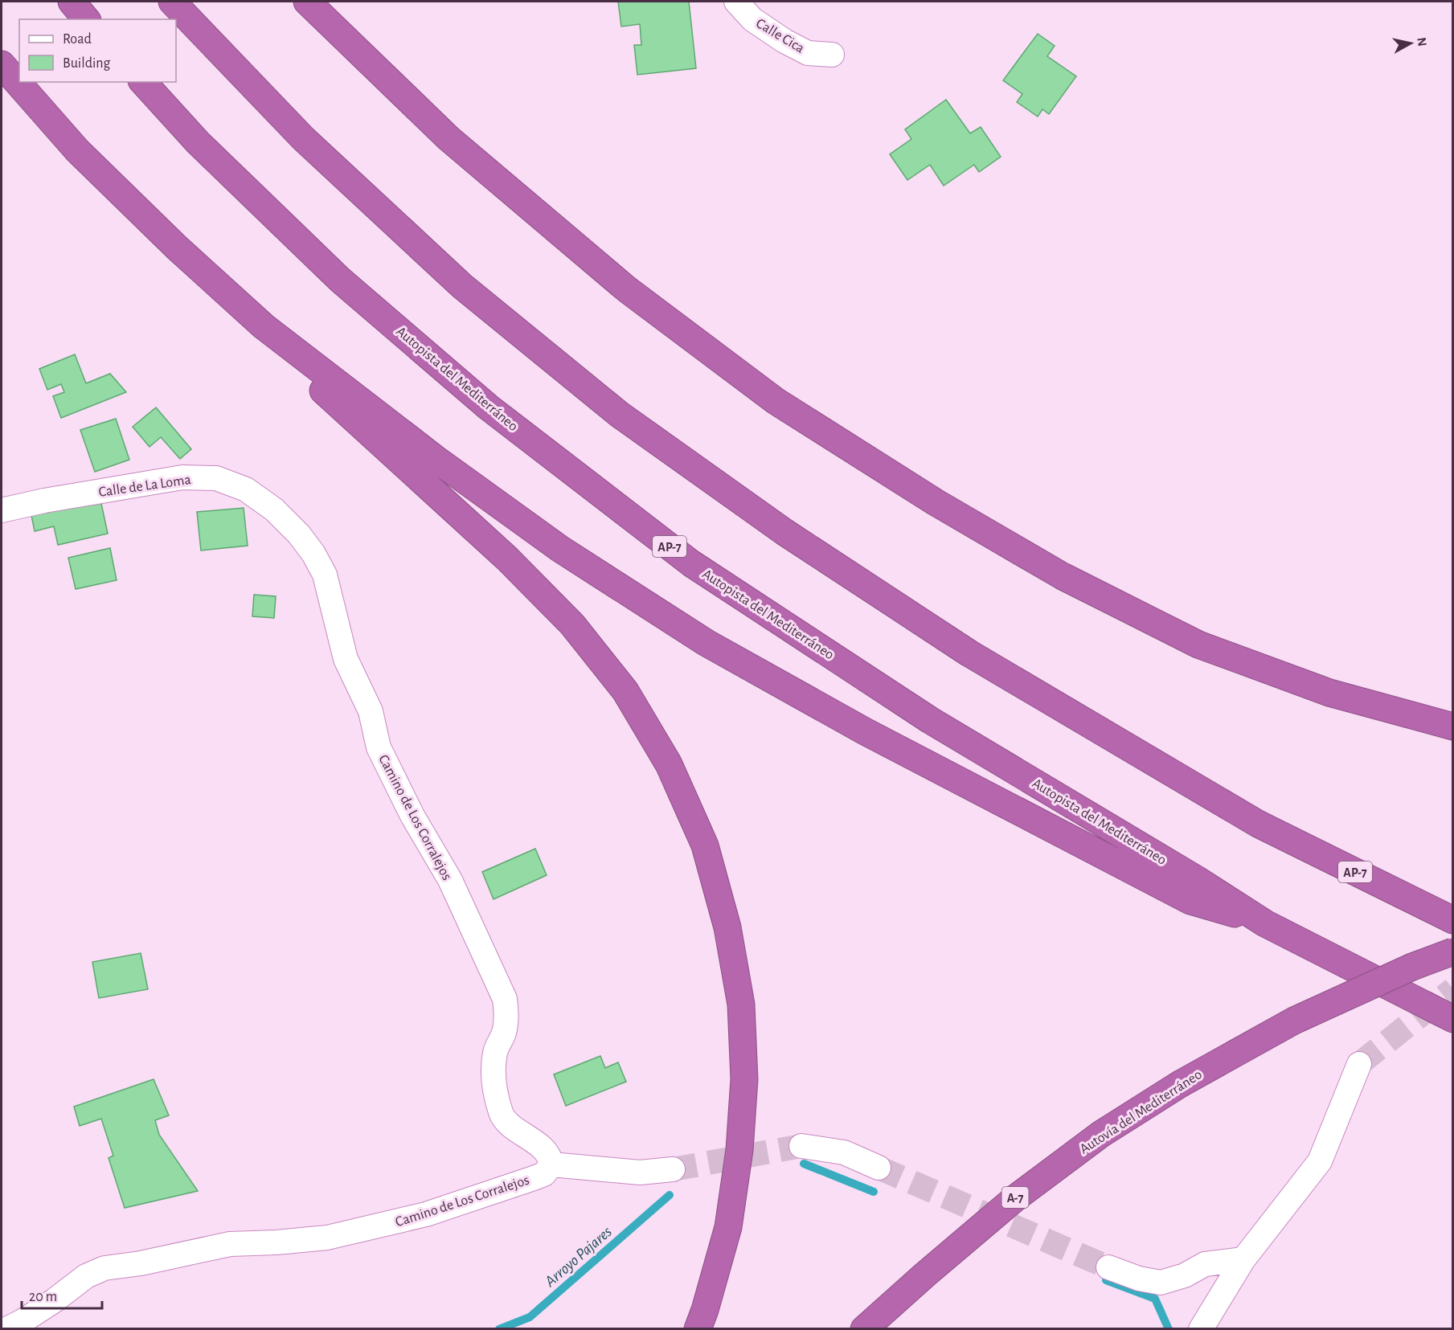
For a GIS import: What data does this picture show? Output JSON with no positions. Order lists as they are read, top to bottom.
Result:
{
  "streets": {
    "highway": [
      "Autopista del Mediterráneo",
      "AP-7",
      "Autovía del Mediterráneo",
      "A-7"
    ],
    "street": ["Calle Cica", "Calle de La Loma", "Camino de Los Corralejos"]
  },
  "crossings": [
    ["Calle de La Loma", "Camino de Los Corralejos"]
  ],
  "water": ["Arroyo Pajares"],
  "legend": ["Road", "Building"],
  "scale_bar": "20 m",
  "north": "right"
}
